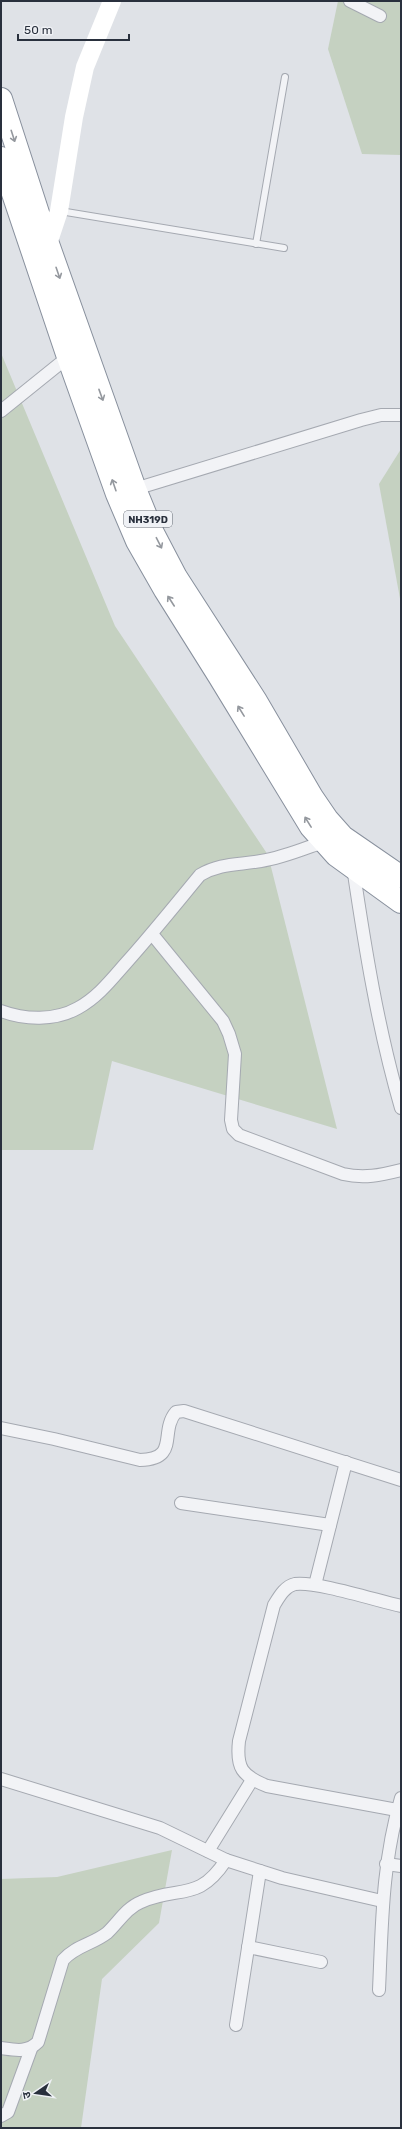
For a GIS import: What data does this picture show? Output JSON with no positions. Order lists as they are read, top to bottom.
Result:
{
  "streets": {
    "highway": ["NH319D"]
  },
  "scale_bar": "50 m",
  "north": "left"
}
